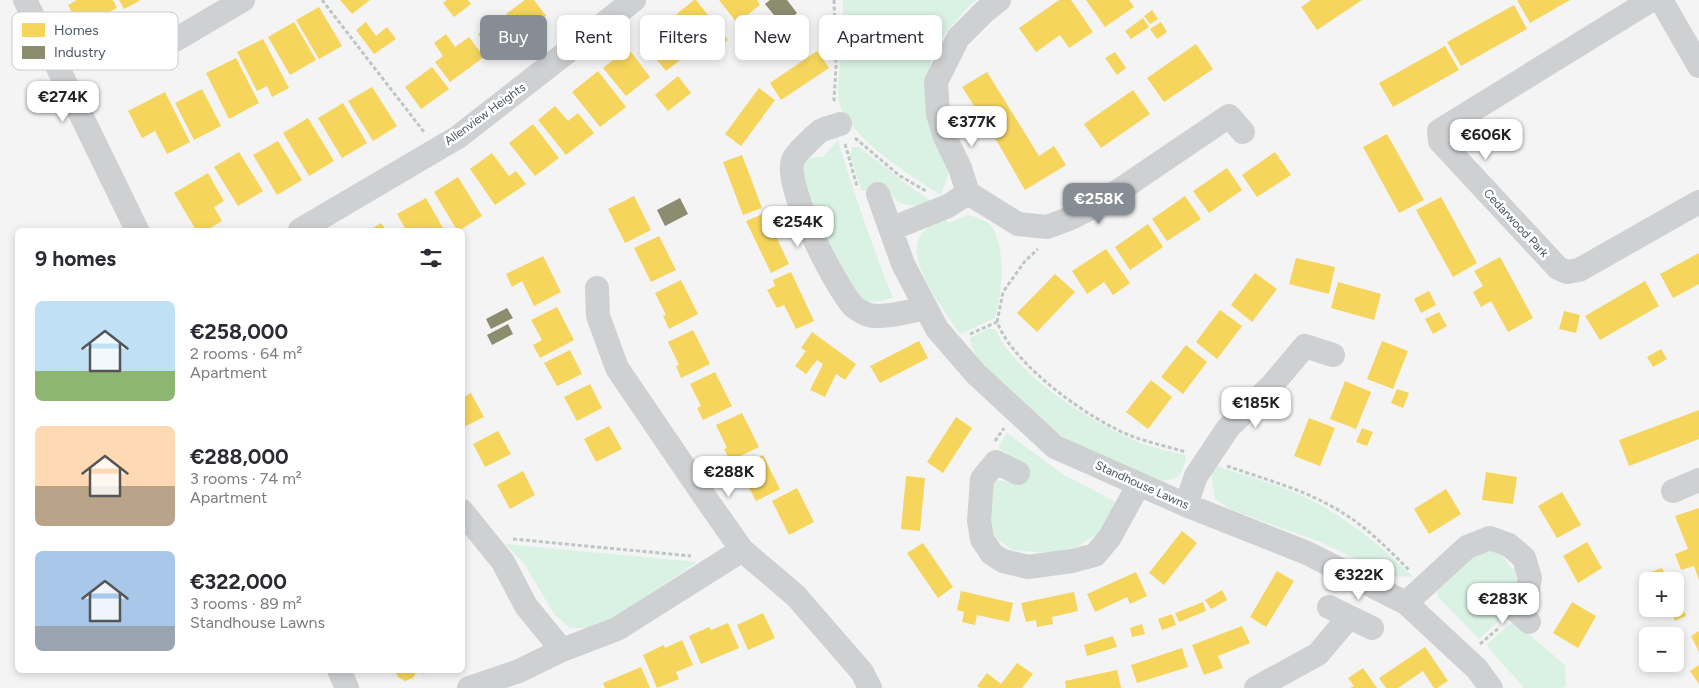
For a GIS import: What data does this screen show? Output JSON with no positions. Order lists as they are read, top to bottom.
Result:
{
  "streets": {
    "street": ["Allenview Heights", "Cedarwood Park", "Standhouse Lawns"]
  },
  "legend": ["Homes", "Industry"],
  "page": {
    "chip": [
      "Buy",
      "Rent",
      "Filters",
      "New",
      "Apartment"
    ],
    "price": [
      "€274K",
      "€377K",
      "€606K",
      "€258K",
      "€254K",
      "€185K",
      "€288K",
      "€322K",
      "€283K"
    ],
    "heading": "9 homes",
    "list": [
      {
        "name": "€258,000",
        "note": "2 rooms · 64 m² · Apartment"
      },
      {
        "name": "€288,000",
        "note": "3 rooms · 74 m² · Apartment"
      },
      {
        "name": "€322,000",
        "note": "3 rooms · 89 m² · Standhouse Lawns"
      }
    ],
    "map_buttons": ["+", "−"]
  }
}
